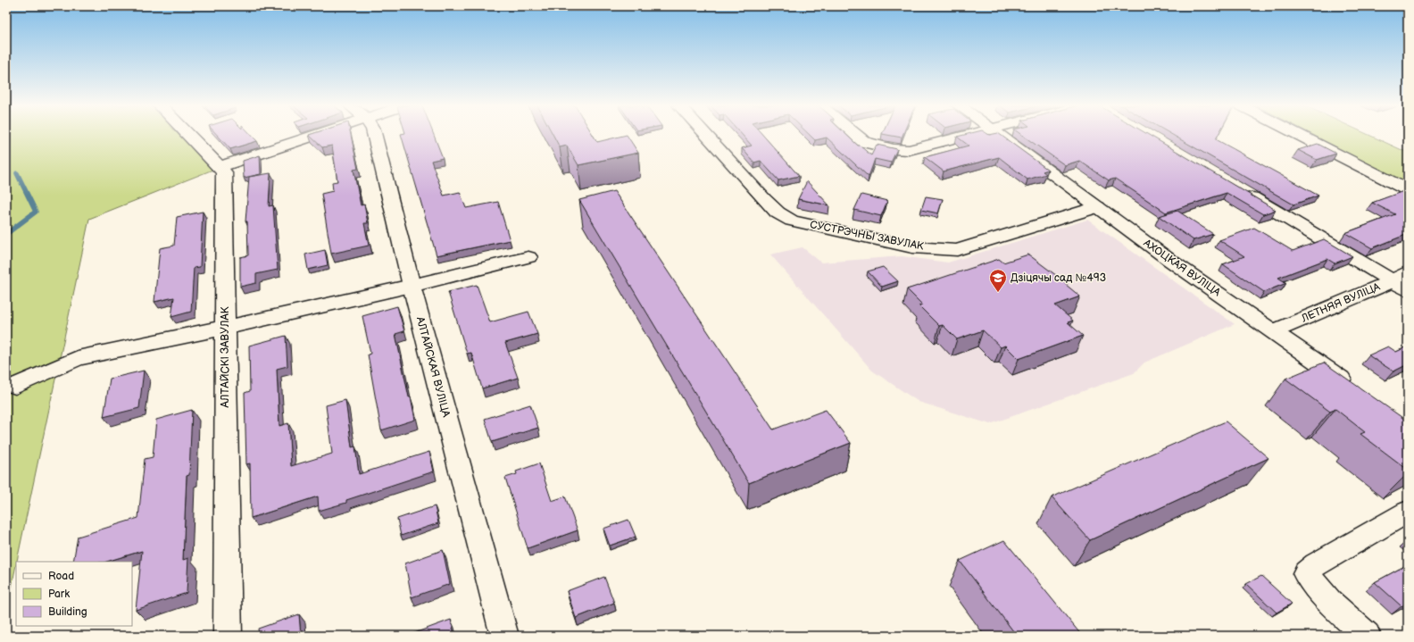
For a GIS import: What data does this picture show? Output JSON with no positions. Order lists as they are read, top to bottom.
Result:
{
  "streets": {
    "street": [
      "СУСТРЭЧНЫ ЗАВУЛАК",
      "АХОЦКАЯ ВУЛІЦА",
      "ЛЕТНЯЯ ВУЛІЦА",
      "АЛТАЙСКІ ЗАВУЛАК",
      "АЛТАЙСКАЯ ВУЛІЦА"
    ]
  },
  "crossings": [
    ["СУСТРЭЧНЫ ЗАВУЛАК", "АХОЦКАЯ ВУЛІЦА"],
    ["АХОЦКАЯ ВУЛІЦА", "ЛЕТНЯЯ ВУЛІЦА"]
  ],
  "places": {
    "school or university": ["Дзіцячы сад №493"]
  },
  "legend": ["Road", "Park", "Building"]
}
